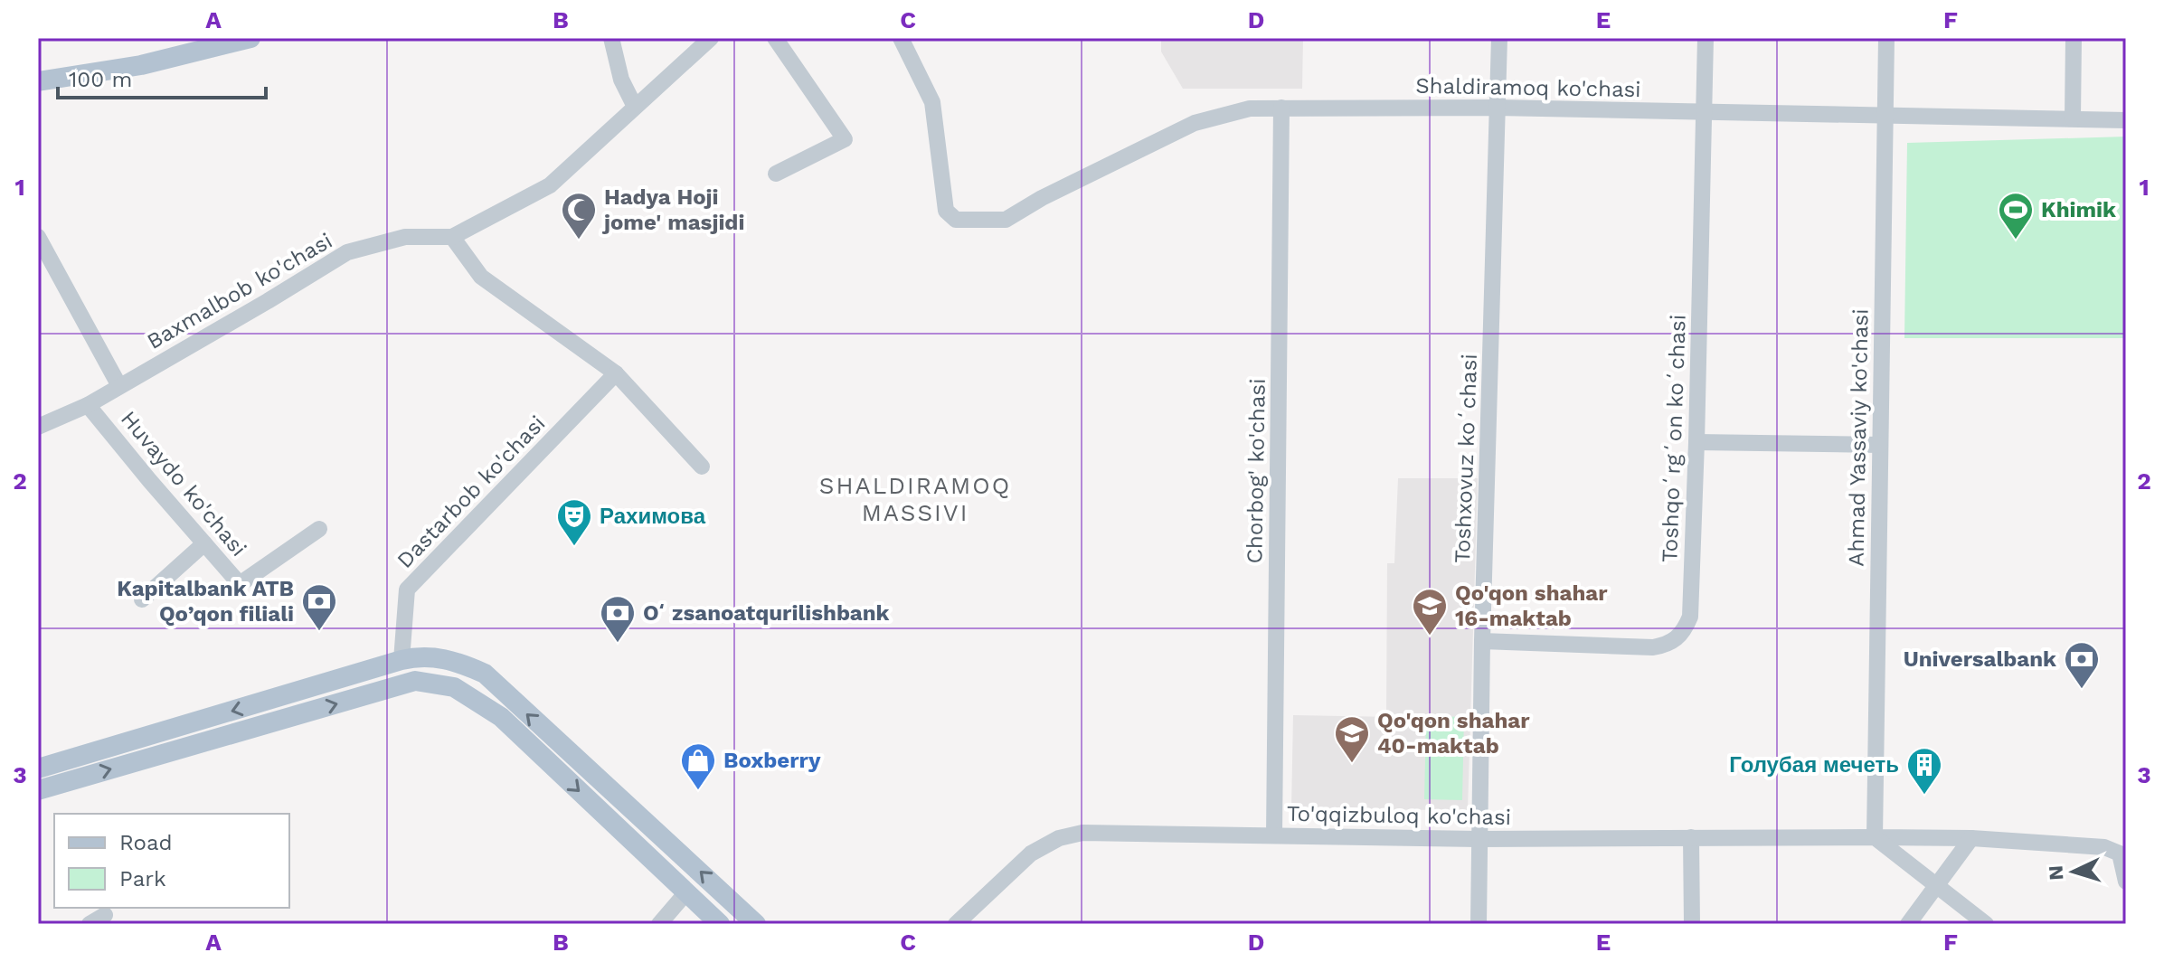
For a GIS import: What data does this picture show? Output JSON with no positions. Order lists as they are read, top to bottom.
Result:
{
  "streets": {
    "street": [
      "Shaldiramoq ko'chasi",
      "Baxmalbob ko'chasi",
      "Ahmad Yassaviy ko'chasi",
      "Toshqoʻrgʻon koʻchasi",
      "Toshxovuz koʻchasi",
      "Chorbog' ko'chasi",
      "Huvaydo ko'chasi",
      "Dastarbob ko'chasi",
      "To'qqizbuloq ko'chasi"
    ]
  },
  "crossings": [
    ["Shaldiramoq ko'chasi", "Ahmad Yassaviy ko'chasi"],
    ["Shaldiramoq ko'chasi", "Toshqoʻrgʻon koʻchasi"],
    ["Shaldiramoq ko'chasi", "Toshxovuz koʻchasi"],
    ["Shaldiramoq ko'chasi", "Chorbog' ko'chasi"],
    ["Baxmalbob ko'chasi", "Huvaydo ko'chasi"],
    ["Ahmad Yassaviy ko'chasi", "To'qqizbuloq ko'chasi"],
    ["Toshqoʻrgʻon koʻchasi", "Toshxovuz koʻchasi"],
    ["Toshxovuz koʻchasi", "To'qqizbuloq ko'chasi"],
    ["Chorbog' ko'chasi", "To'qqizbuloq ko'chasi"]
  ],
  "districts": ["SHALDIRAMOQ MASSIVI"],
  "places": {
    "mosque": ["Hadya Hoji jome' masjidi"],
    "sports": ["Khimik"],
    "theatre": ["Рахимова"],
    "bank": ["Kapitalbank ATB Qo’qon filiali", "Oʻzsanoatqurilishbank", "Universalbank"],
    "school or university": ["Qo'qon shahar 16-maktab", "Qo'qon shahar 40-maktab"],
    "shop": ["Boxberry"],
    "building": ["Голубая мечеть"]
  },
  "legend": ["Road", "Park"],
  "scale_bar": "100 m",
  "north": "left",
  "grid": {
    "columns": [
      "A",
      "B",
      "C",
      "D",
      "E",
      "F"
    ],
    "rows": ["1", "2", "3"]
  }
}
